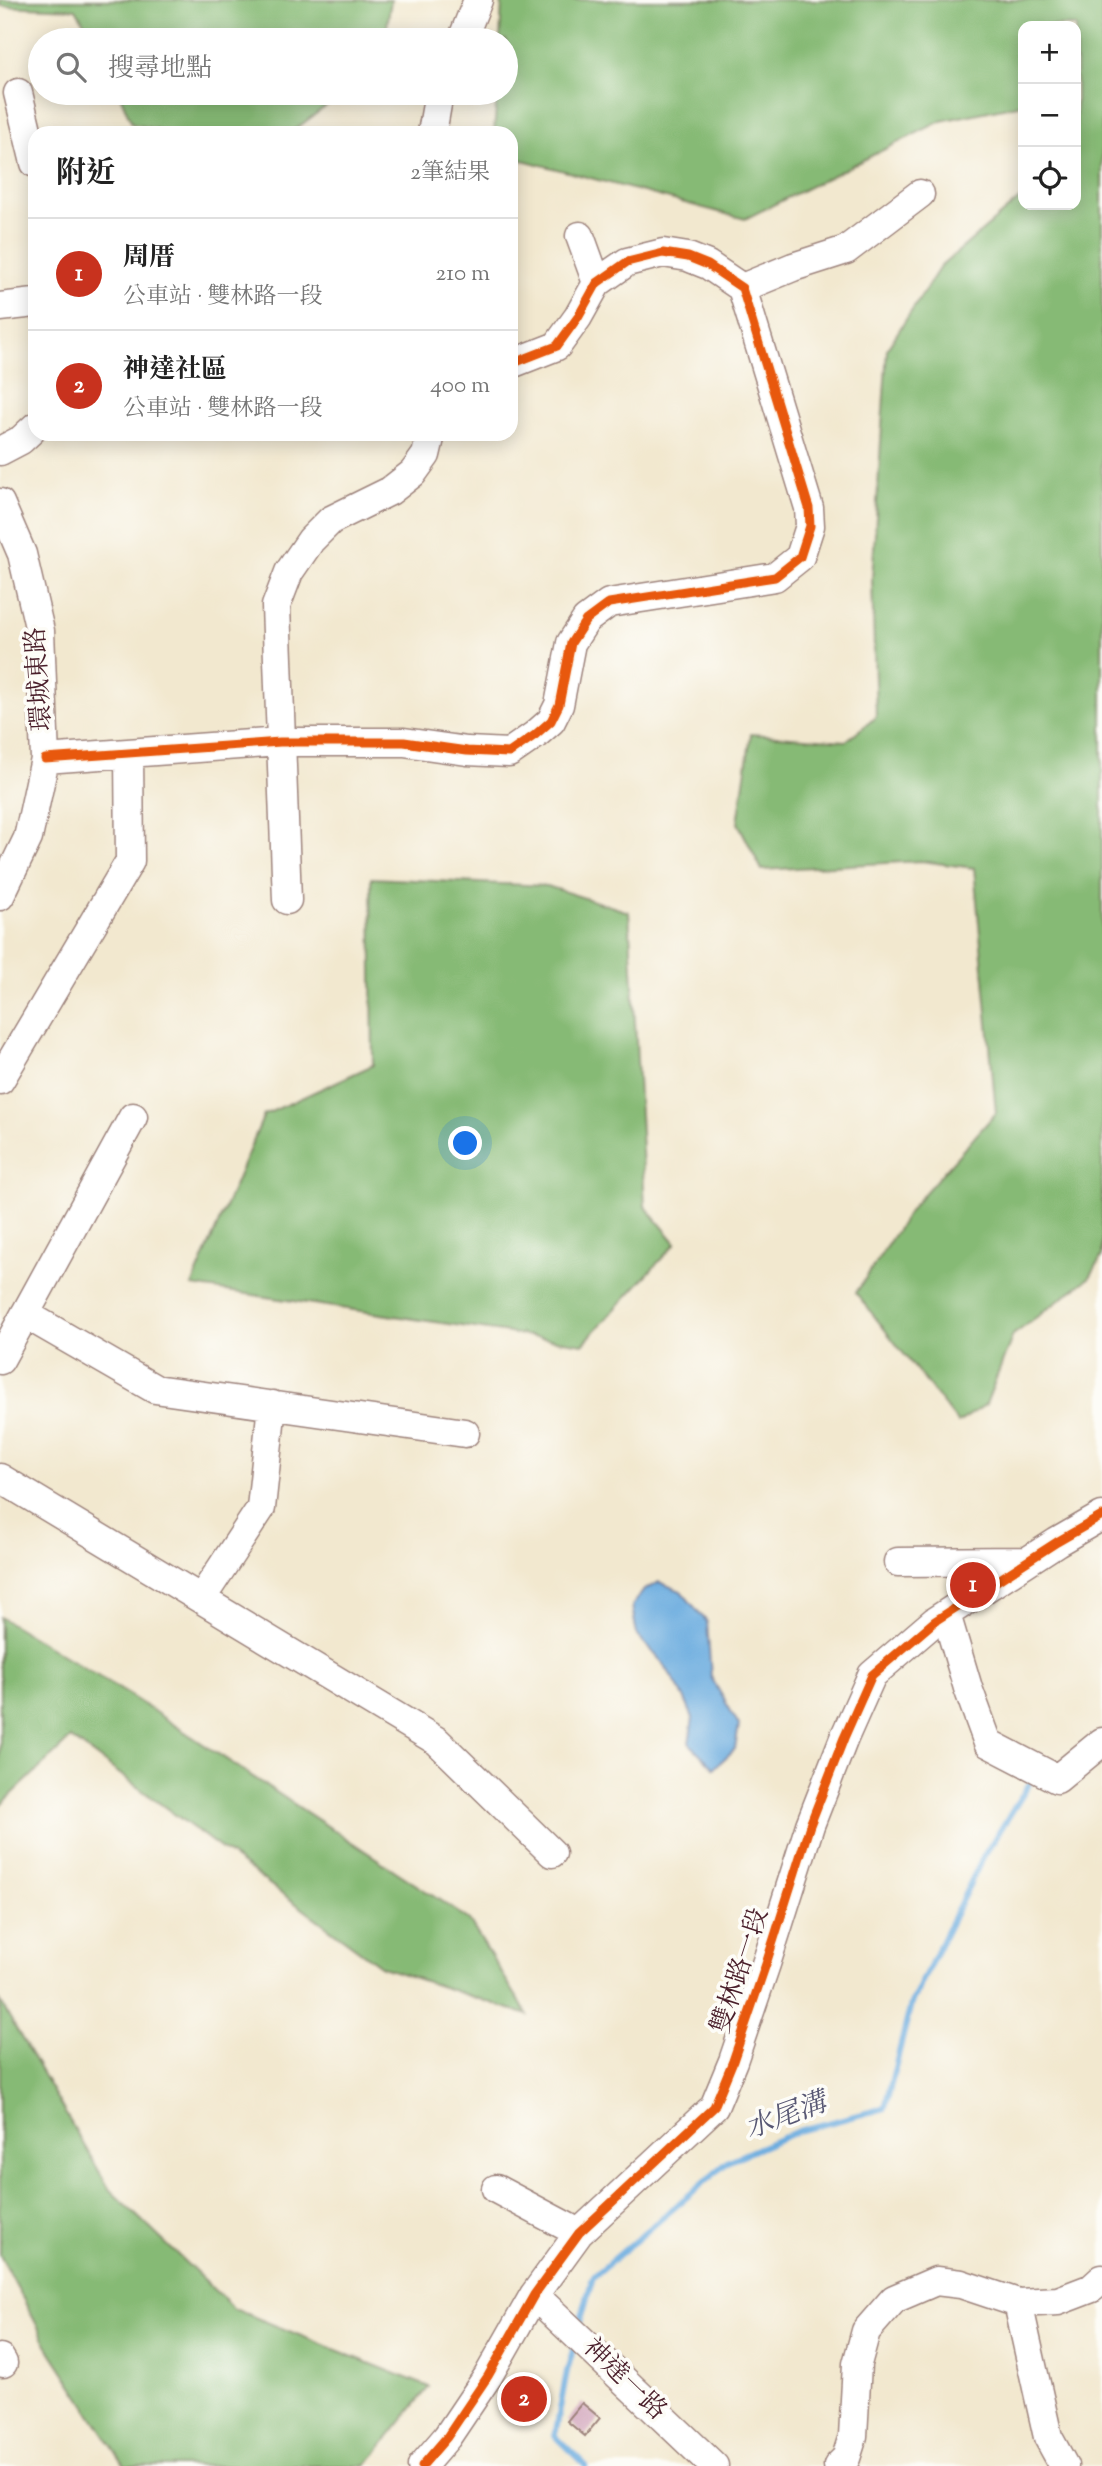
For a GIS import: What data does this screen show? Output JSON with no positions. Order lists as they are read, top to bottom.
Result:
{
  "streets": {
    "street": ["環城東路", "雙林路一段", "神達一路"]
  },
  "crossings": [
    ["雙林路一段", "神達一路"]
  ],
  "water": ["水尾溝"],
  "page": {
    "map_buttons": ["+", "−"],
    "search": "搜尋地點",
    "heading": ["附近", "2筆結果"],
    "list": [
      {
        "mark": "1",
        "name": "周厝",
        "note": "公車站 · 雙林路一段",
        "value": "210 m"
      },
      {
        "mark": "2",
        "name": "神達社區",
        "note": "公車站 · 雙林路一段",
        "value": "400 m"
      }
    ],
    "pins": ["1", "2"]
  }
}
